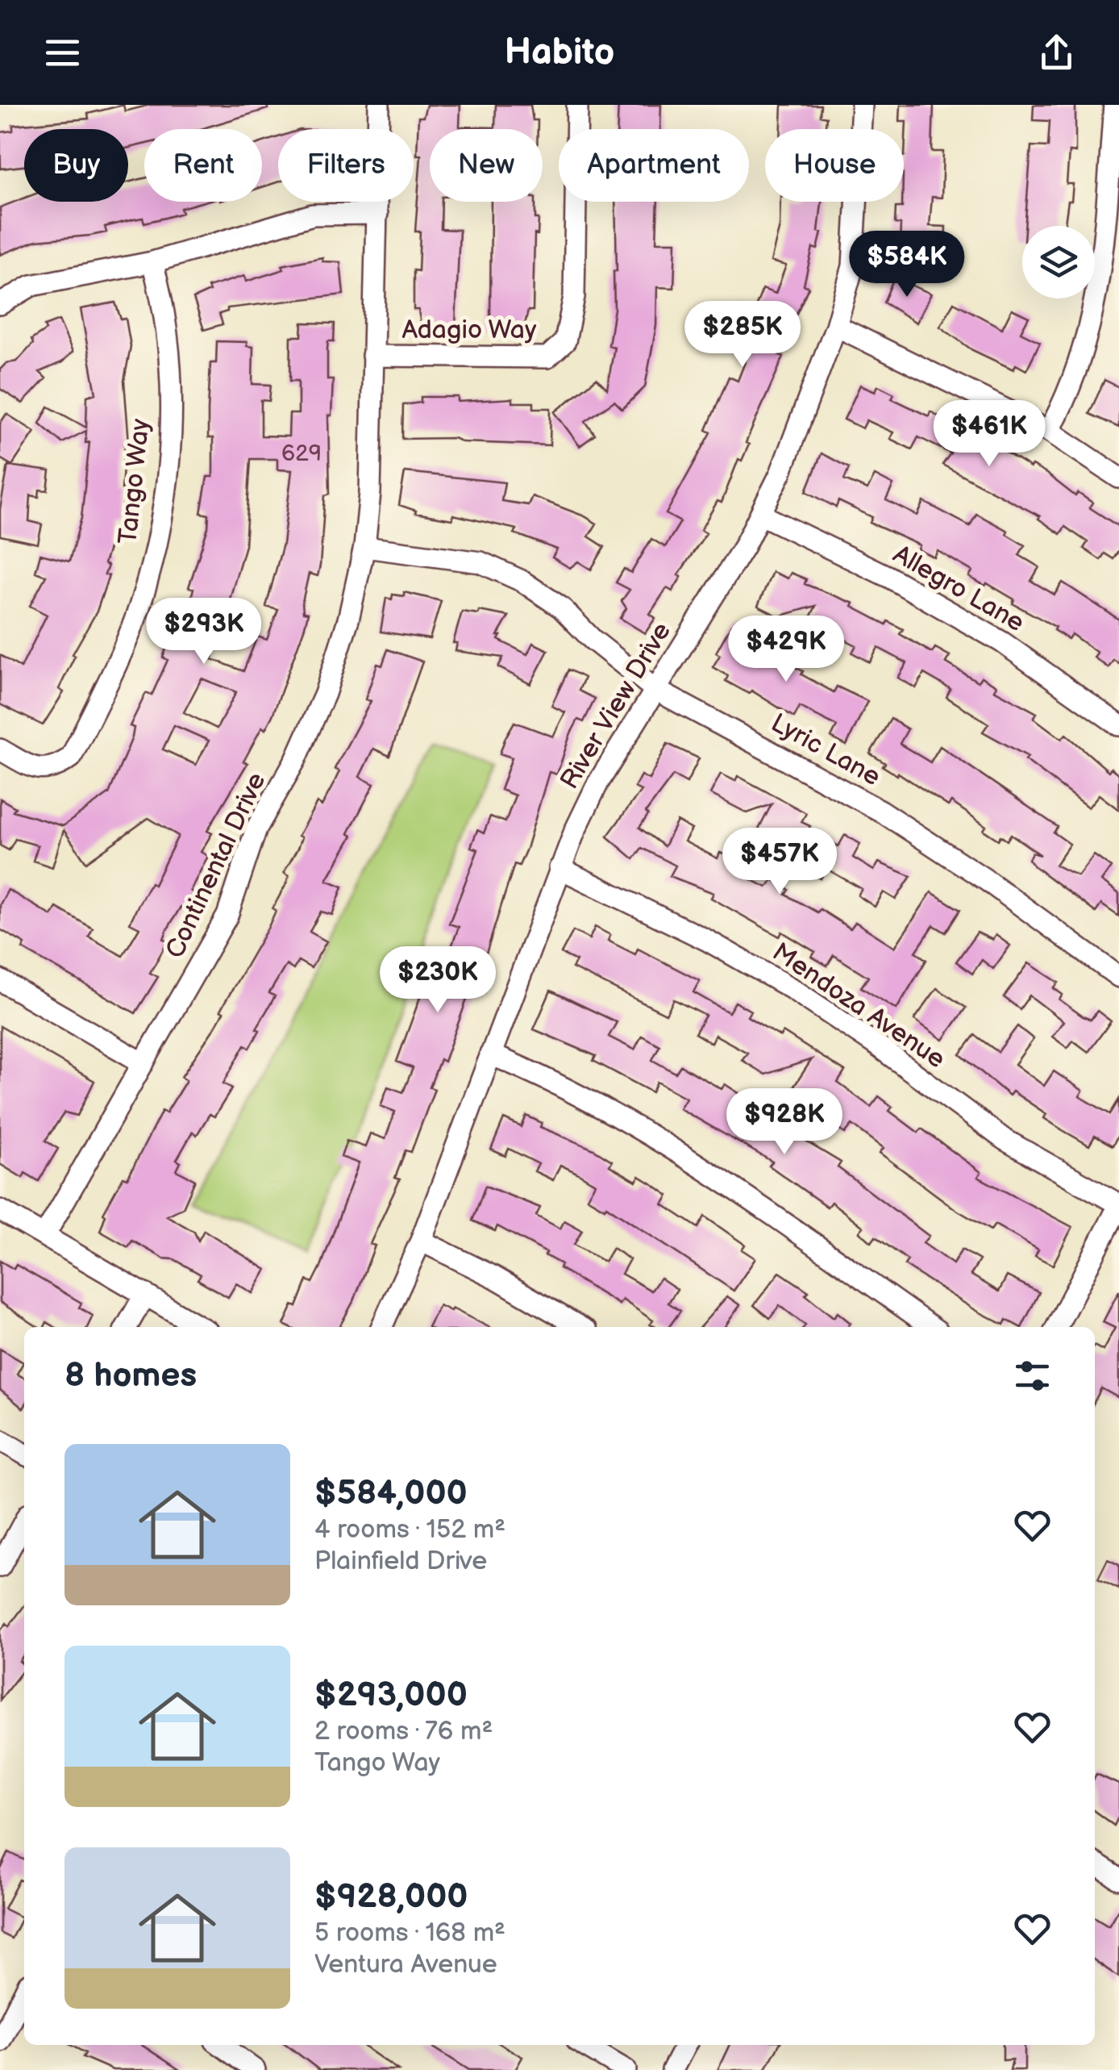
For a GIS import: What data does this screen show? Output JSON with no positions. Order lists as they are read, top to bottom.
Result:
{
  "streets": {
    "street": [
      "Adagio Way",
      "Tango Way",
      "Allegro Lane",
      "River View Drive",
      "Lyric Lane",
      "Continental Drive",
      "Mendoza Avenue"
    ]
  },
  "crossings": [
    ["Adagio Way", "Continental Drive"],
    ["Allegro Lane", "River View Drive"],
    ["River View Drive", "Lyric Lane"],
    ["River View Drive", "Mendoza Avenue"],
    ["Lyric Lane", "Continental Drive"]
  ],
  "house_numbers": ["629"],
  "page": {
    "header": "Habito",
    "chip": [
      "Buy",
      "Rent",
      "Filters",
      "New",
      "Apartment",
      "House"
    ],
    "price": [
      "$584K",
      "$285K",
      "$461K",
      "$293K",
      "$429K",
      "$457K",
      "$230K",
      "$928K"
    ],
    "heading": "8 homes",
    "list": [
      {
        "name": "$584,000",
        "note": "4 rooms · 152 m² · Plainfield Drive"
      },
      {
        "name": "$293,000",
        "note": "2 rooms · 76 m² · Tango Way"
      },
      {
        "name": "$928,000",
        "note": "5 rooms · 168 m² · Ventura Avenue"
      }
    ]
  }
}
